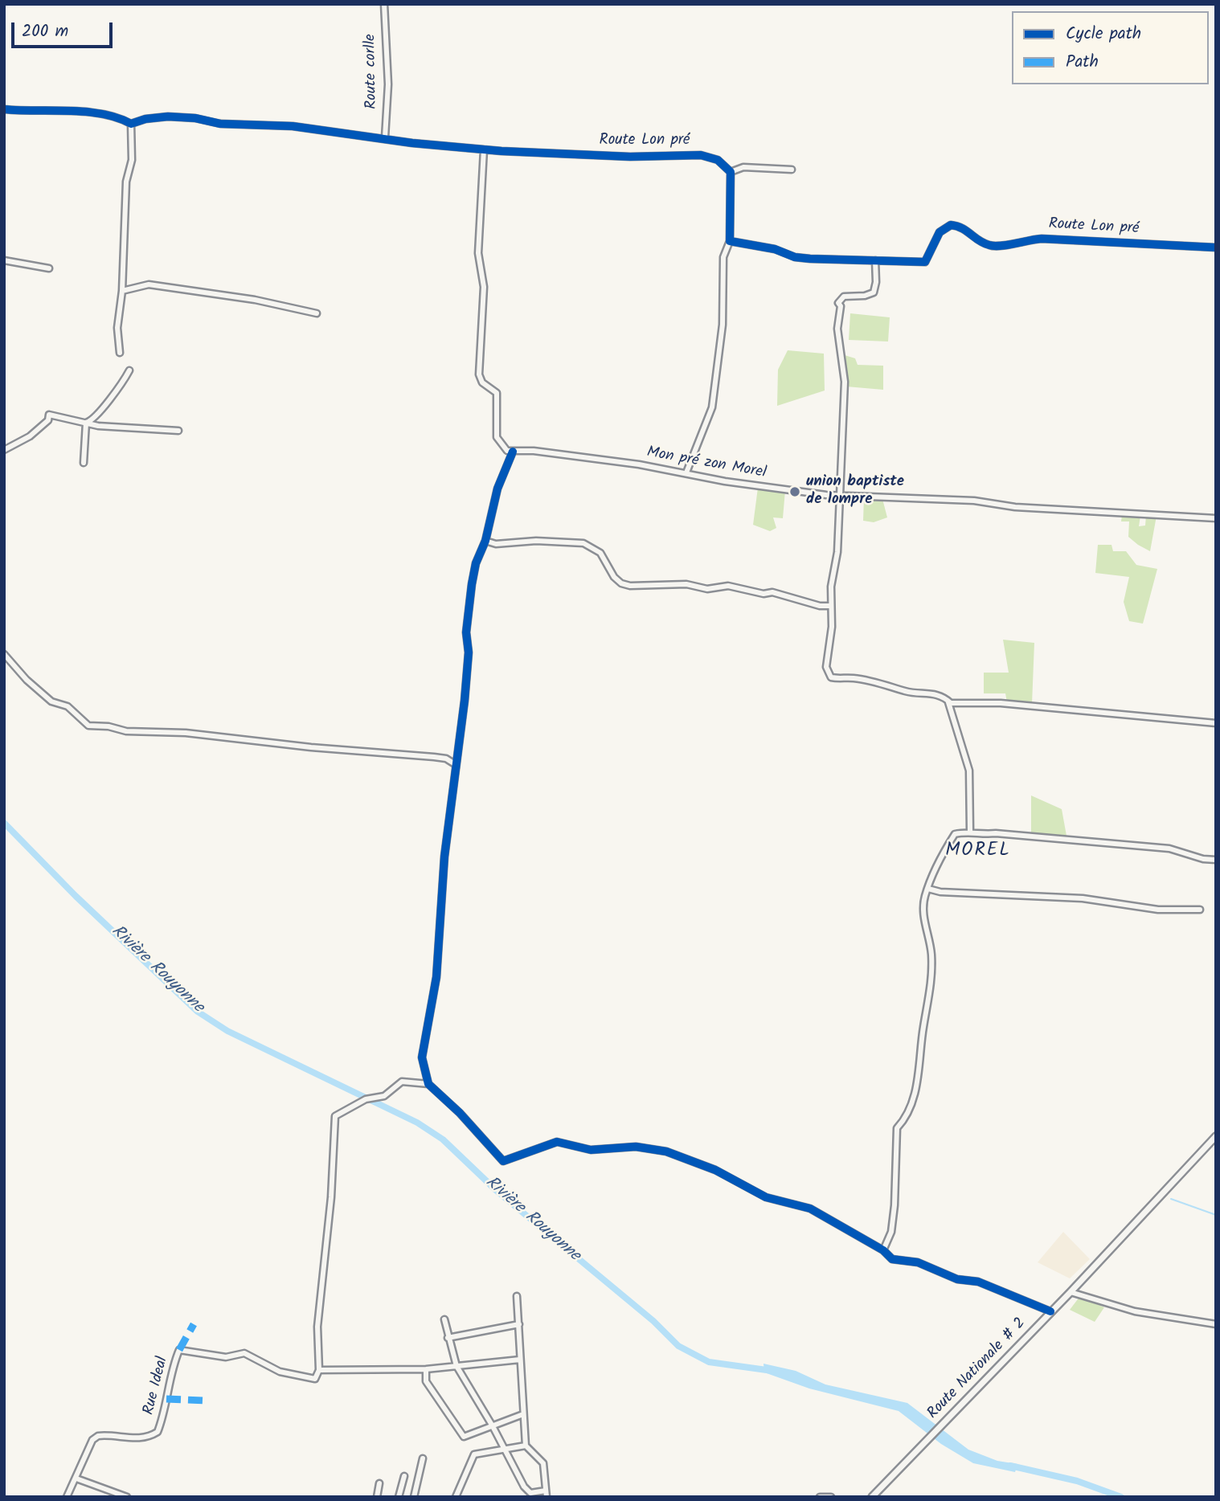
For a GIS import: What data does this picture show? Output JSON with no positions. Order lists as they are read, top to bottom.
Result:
{
  "streets": {
    "main road": ["Route Nationale # 2"],
    "street": [
      "Route corlle",
      "Route Lon pré",
      "Mon pré zon Morel",
      "Rue Ideal"
    ]
  },
  "crossings": [
    ["Route corlle", "Route Lon pré"]
  ],
  "districts": ["MOREL"],
  "water": ["Rivière Rouyonne"],
  "places": ["union baptiste de lompre"],
  "legend": ["Cycle path", "Path"],
  "scale_bar": "200 m"
}
